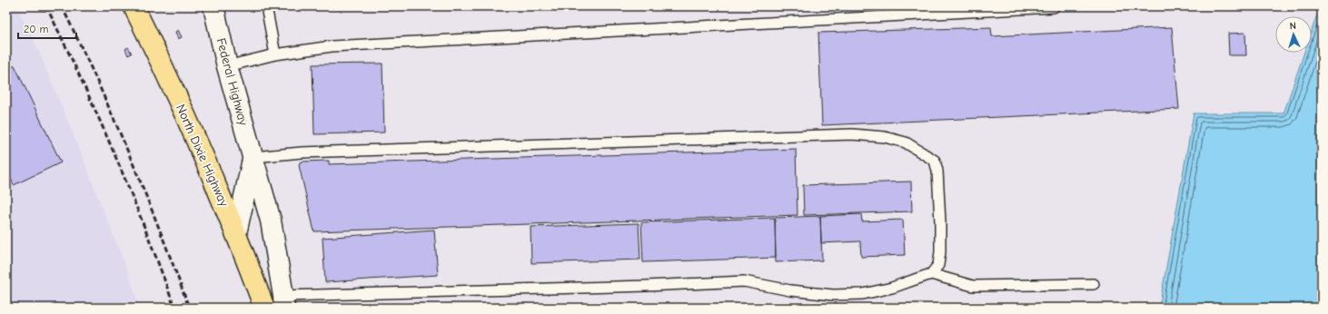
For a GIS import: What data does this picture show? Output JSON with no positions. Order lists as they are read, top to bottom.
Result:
{
  "streets": {
    "main road": ["Federal Highway", "North Dixie Highway"]
  },
  "crossings": [
    ["Federal Highway", "North Dixie Highway"]
  ],
  "scale_bar": "20 m",
  "north": "top"
}
